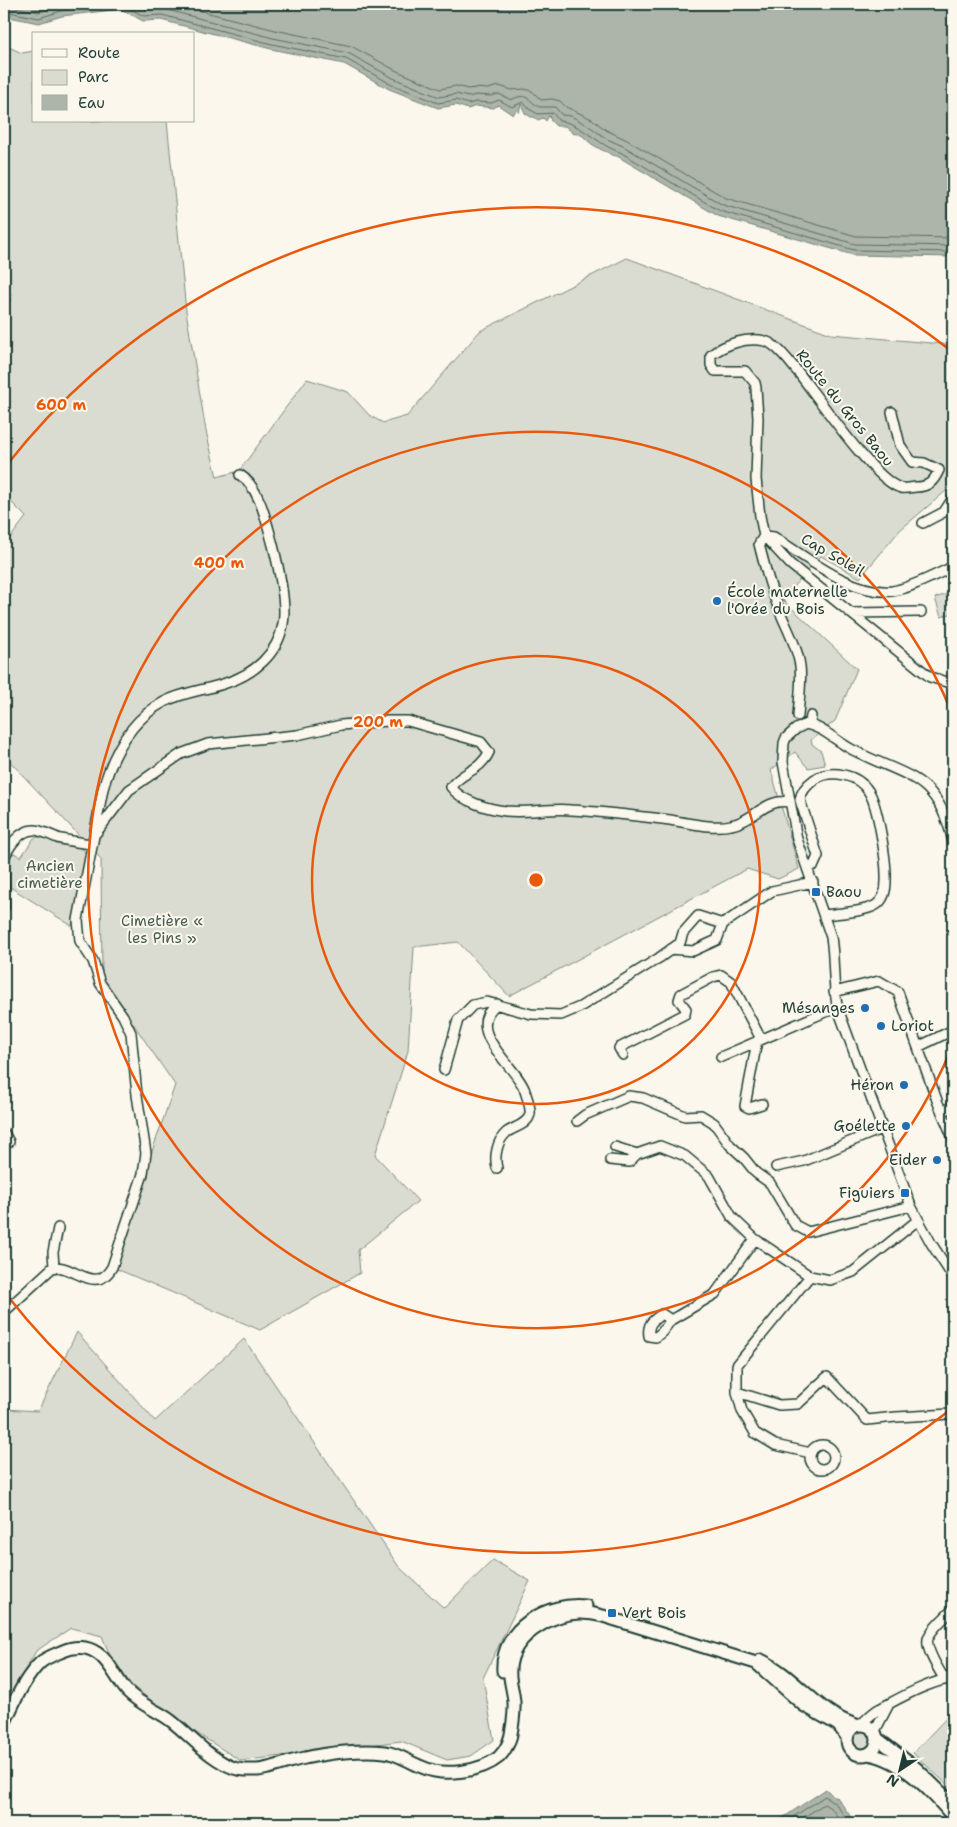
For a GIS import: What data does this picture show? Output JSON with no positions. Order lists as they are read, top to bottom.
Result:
{
  "streets": {
    "street": ["Route du Gros Baou", "Cap Soleil"]
  },
  "crossings": [
    ["Route du Gros Baou", "Cap Soleil"]
  ],
  "parks": ["Ancien cimetière", "Cimetière « les Pins »"],
  "places": {
    "other": [
      "École maternelle l'Orée du Bois",
      "Mésanges",
      "Loriot",
      "Héron",
      "Goélette",
      "Eider"
    ],
    "transit": ["Baou", "Figuiers", "Vert Bois"]
  },
  "legend": ["Route", "Parc", "Eau"],
  "north": "bottom left",
  "rings": ["600 m", "400 m", "200 m"]
}
